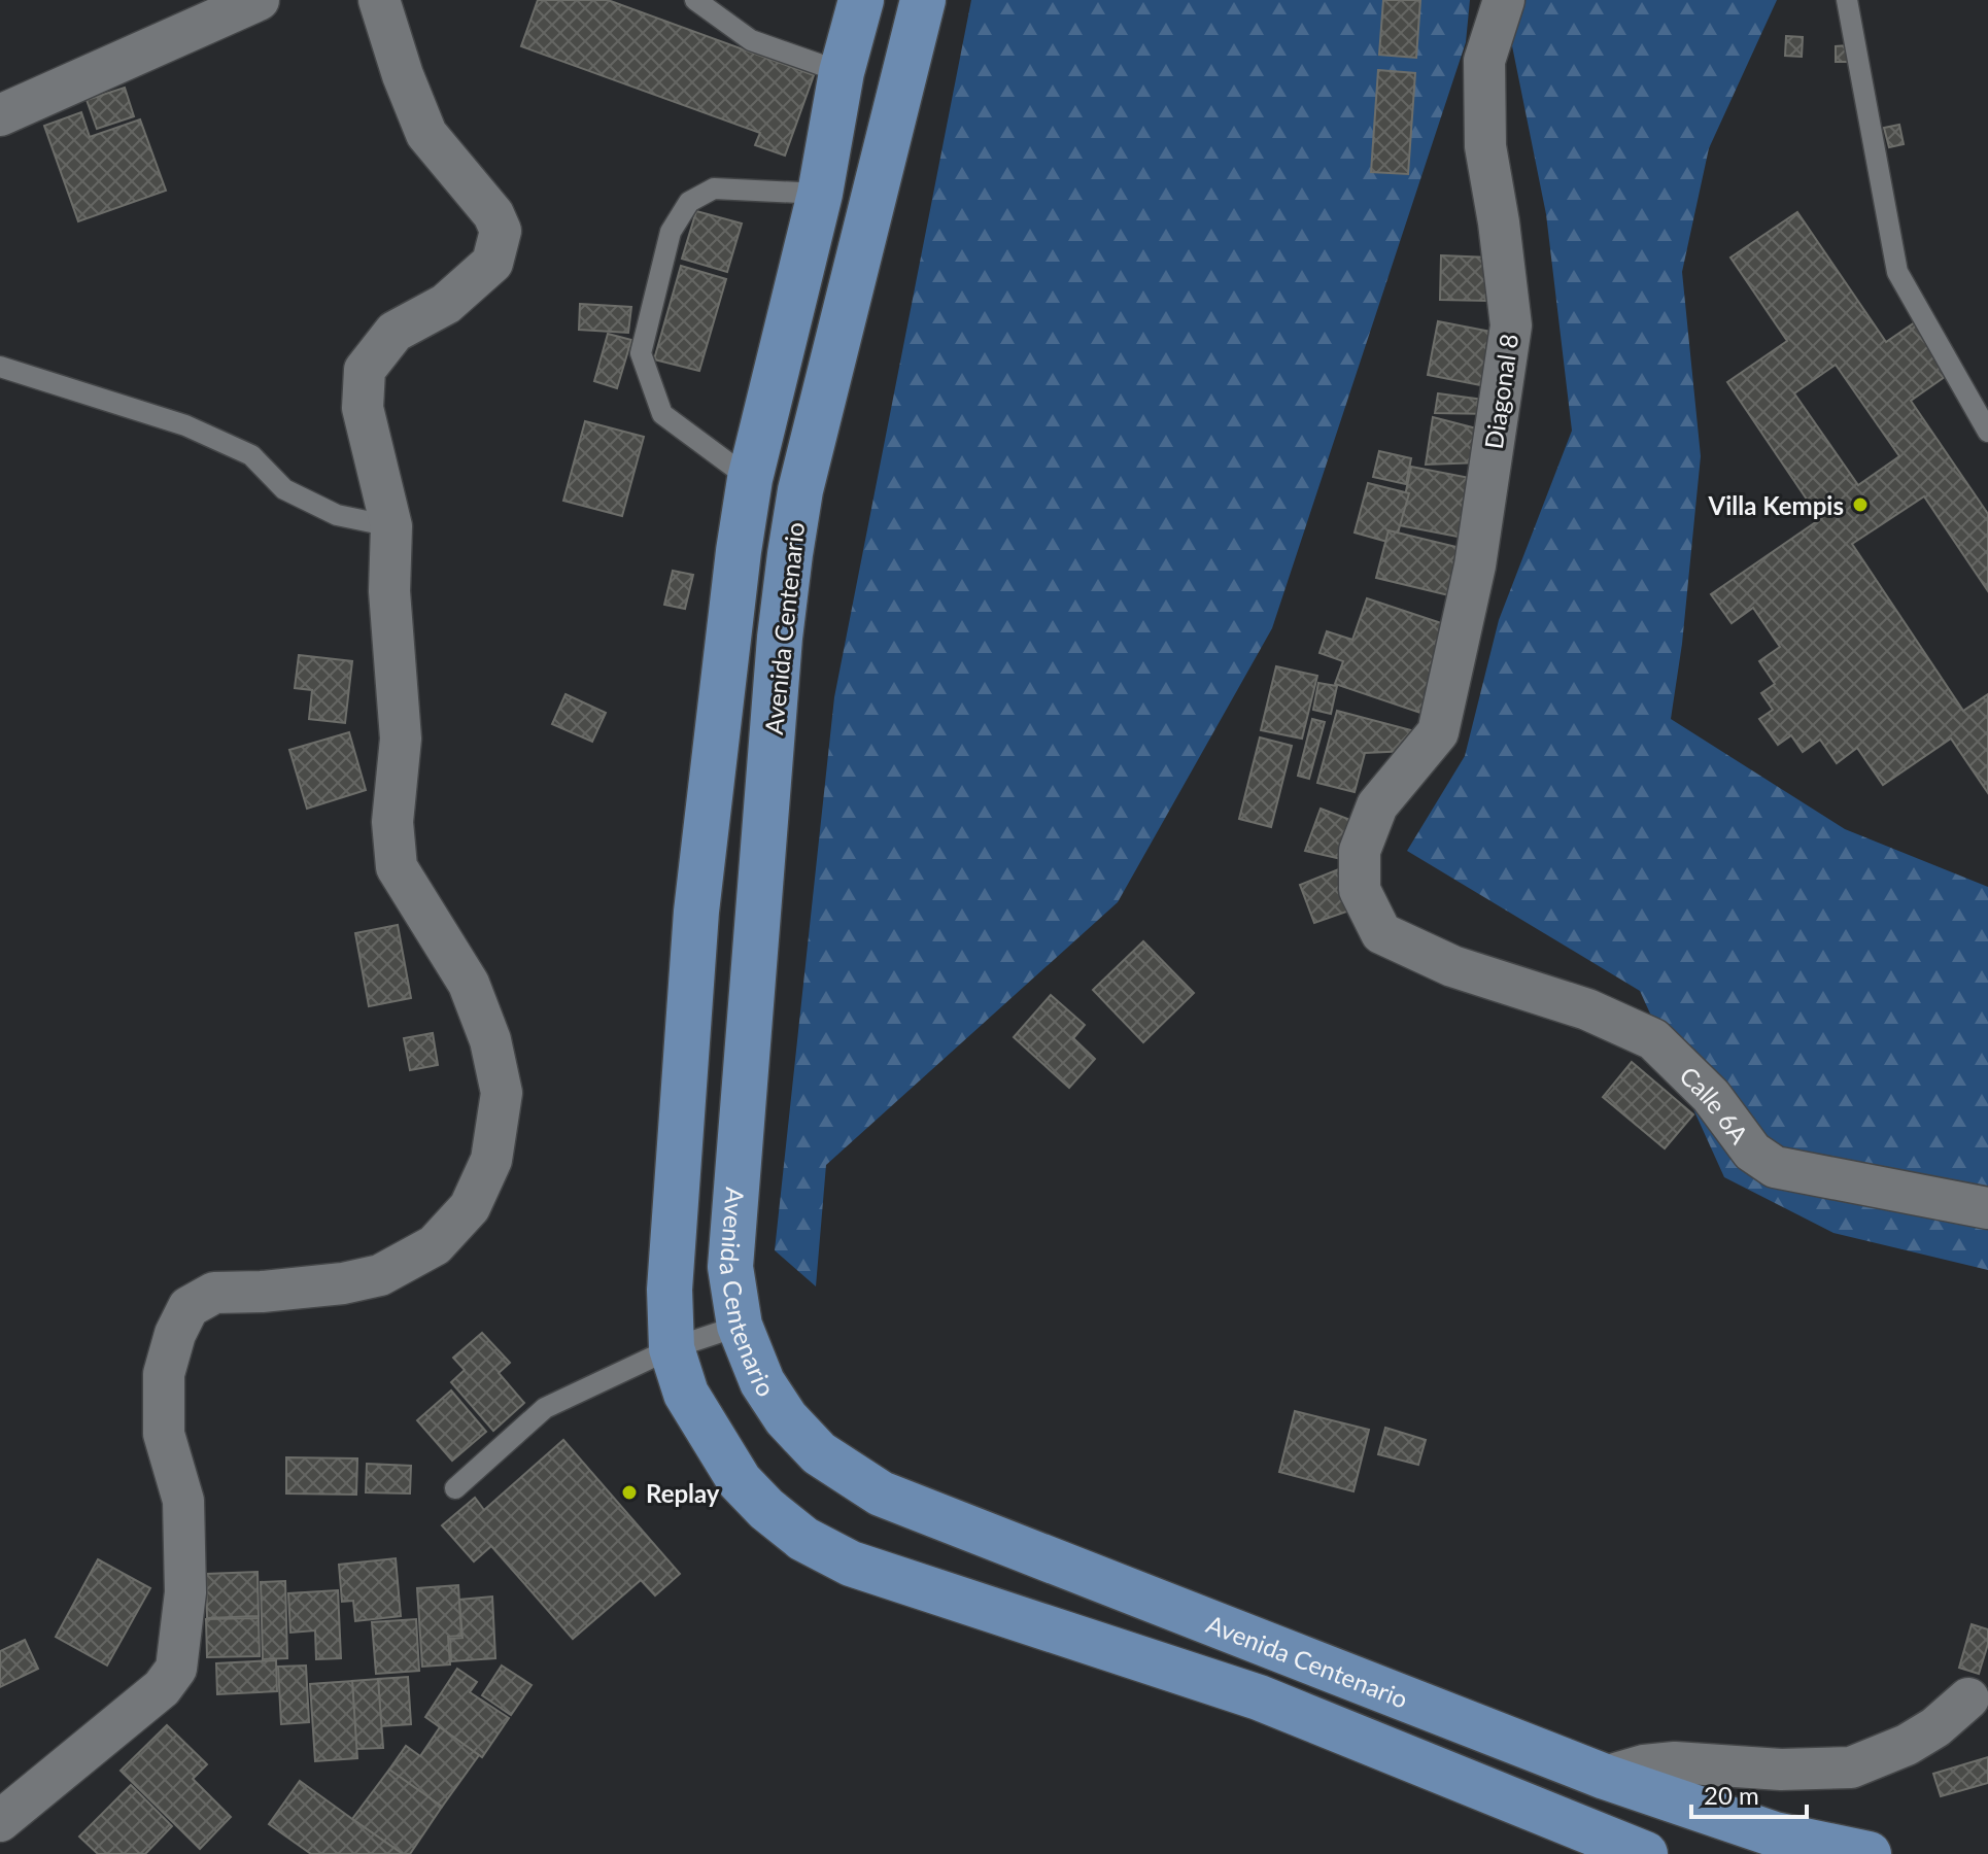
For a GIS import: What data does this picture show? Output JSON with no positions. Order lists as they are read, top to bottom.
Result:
{
  "streets": {
    "main road": ["Avenida Centenario"],
    "street": ["Diagonal 8", "Calle 6A"]
  },
  "crossings": [
    ["Diagonal 8", "Calle 6A"]
  ],
  "places": ["Villa Kempis", "Replay"],
  "scale_bar": "20 m"
}
